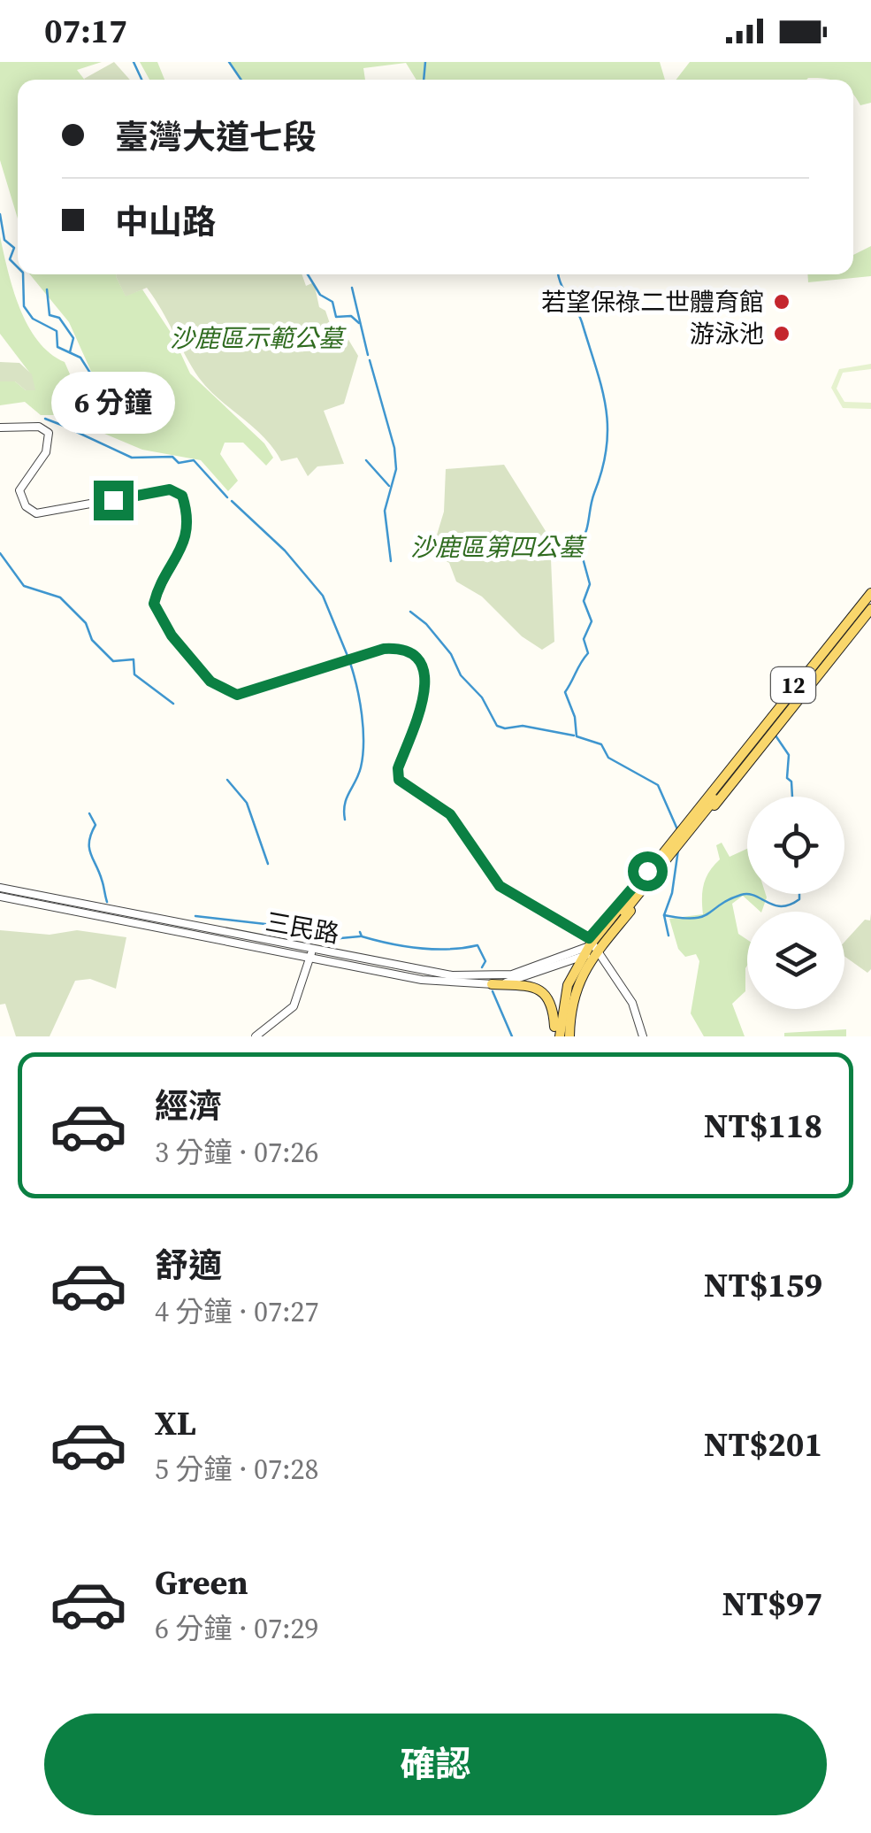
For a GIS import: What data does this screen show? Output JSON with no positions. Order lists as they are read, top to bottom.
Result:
{
  "streets": {
    "main road": ["12"],
    "street": ["三民路"]
  },
  "crossings": [
    ["12", "三民路"]
  ],
  "parks": ["沙鹿區示範公墓", "沙鹿區第四公墓"],
  "places": ["若望保祿二世體育館", "游泳池"],
  "page": {
    "status": "07:17",
    "banner": ["臺灣大道七段", "中山路"],
    "bubble": "6 分鐘",
    "list": [
      {
        "name": "經濟",
        "note": "3 分鐘 · 07:26",
        "value": "NT$118"
      },
      {
        "name": "舒適",
        "note": "4 分鐘 · 07:27",
        "value": "NT$159"
      },
      {
        "name": "XL",
        "note": "5 分鐘 · 07:28",
        "value": "NT$201"
      },
      {
        "name": "Green",
        "note": "6 分鐘 · 07:29",
        "value": "NT$97"
      }
    ],
    "buttons": "確認"
  }
}
